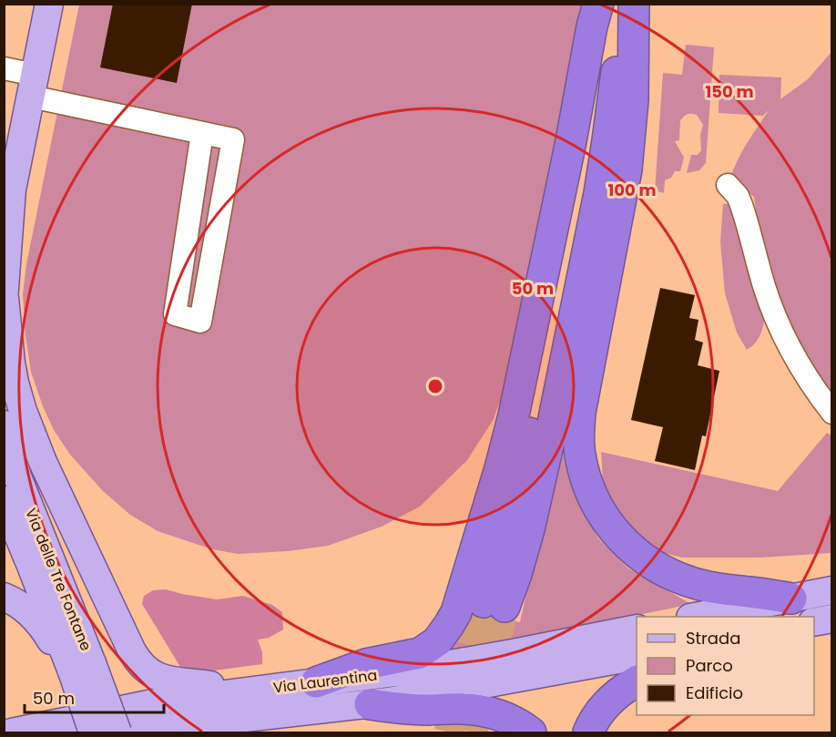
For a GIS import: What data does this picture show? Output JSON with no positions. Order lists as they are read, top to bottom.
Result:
{
  "streets": {
    "main road": ["Via delle Tre Fontane", "Via Laurentina"]
  },
  "legend": ["Strada", "Parco", "Edificio"],
  "scale_bar": "50 m",
  "rings": ["150 m", "100 m", "50 m"]
}
